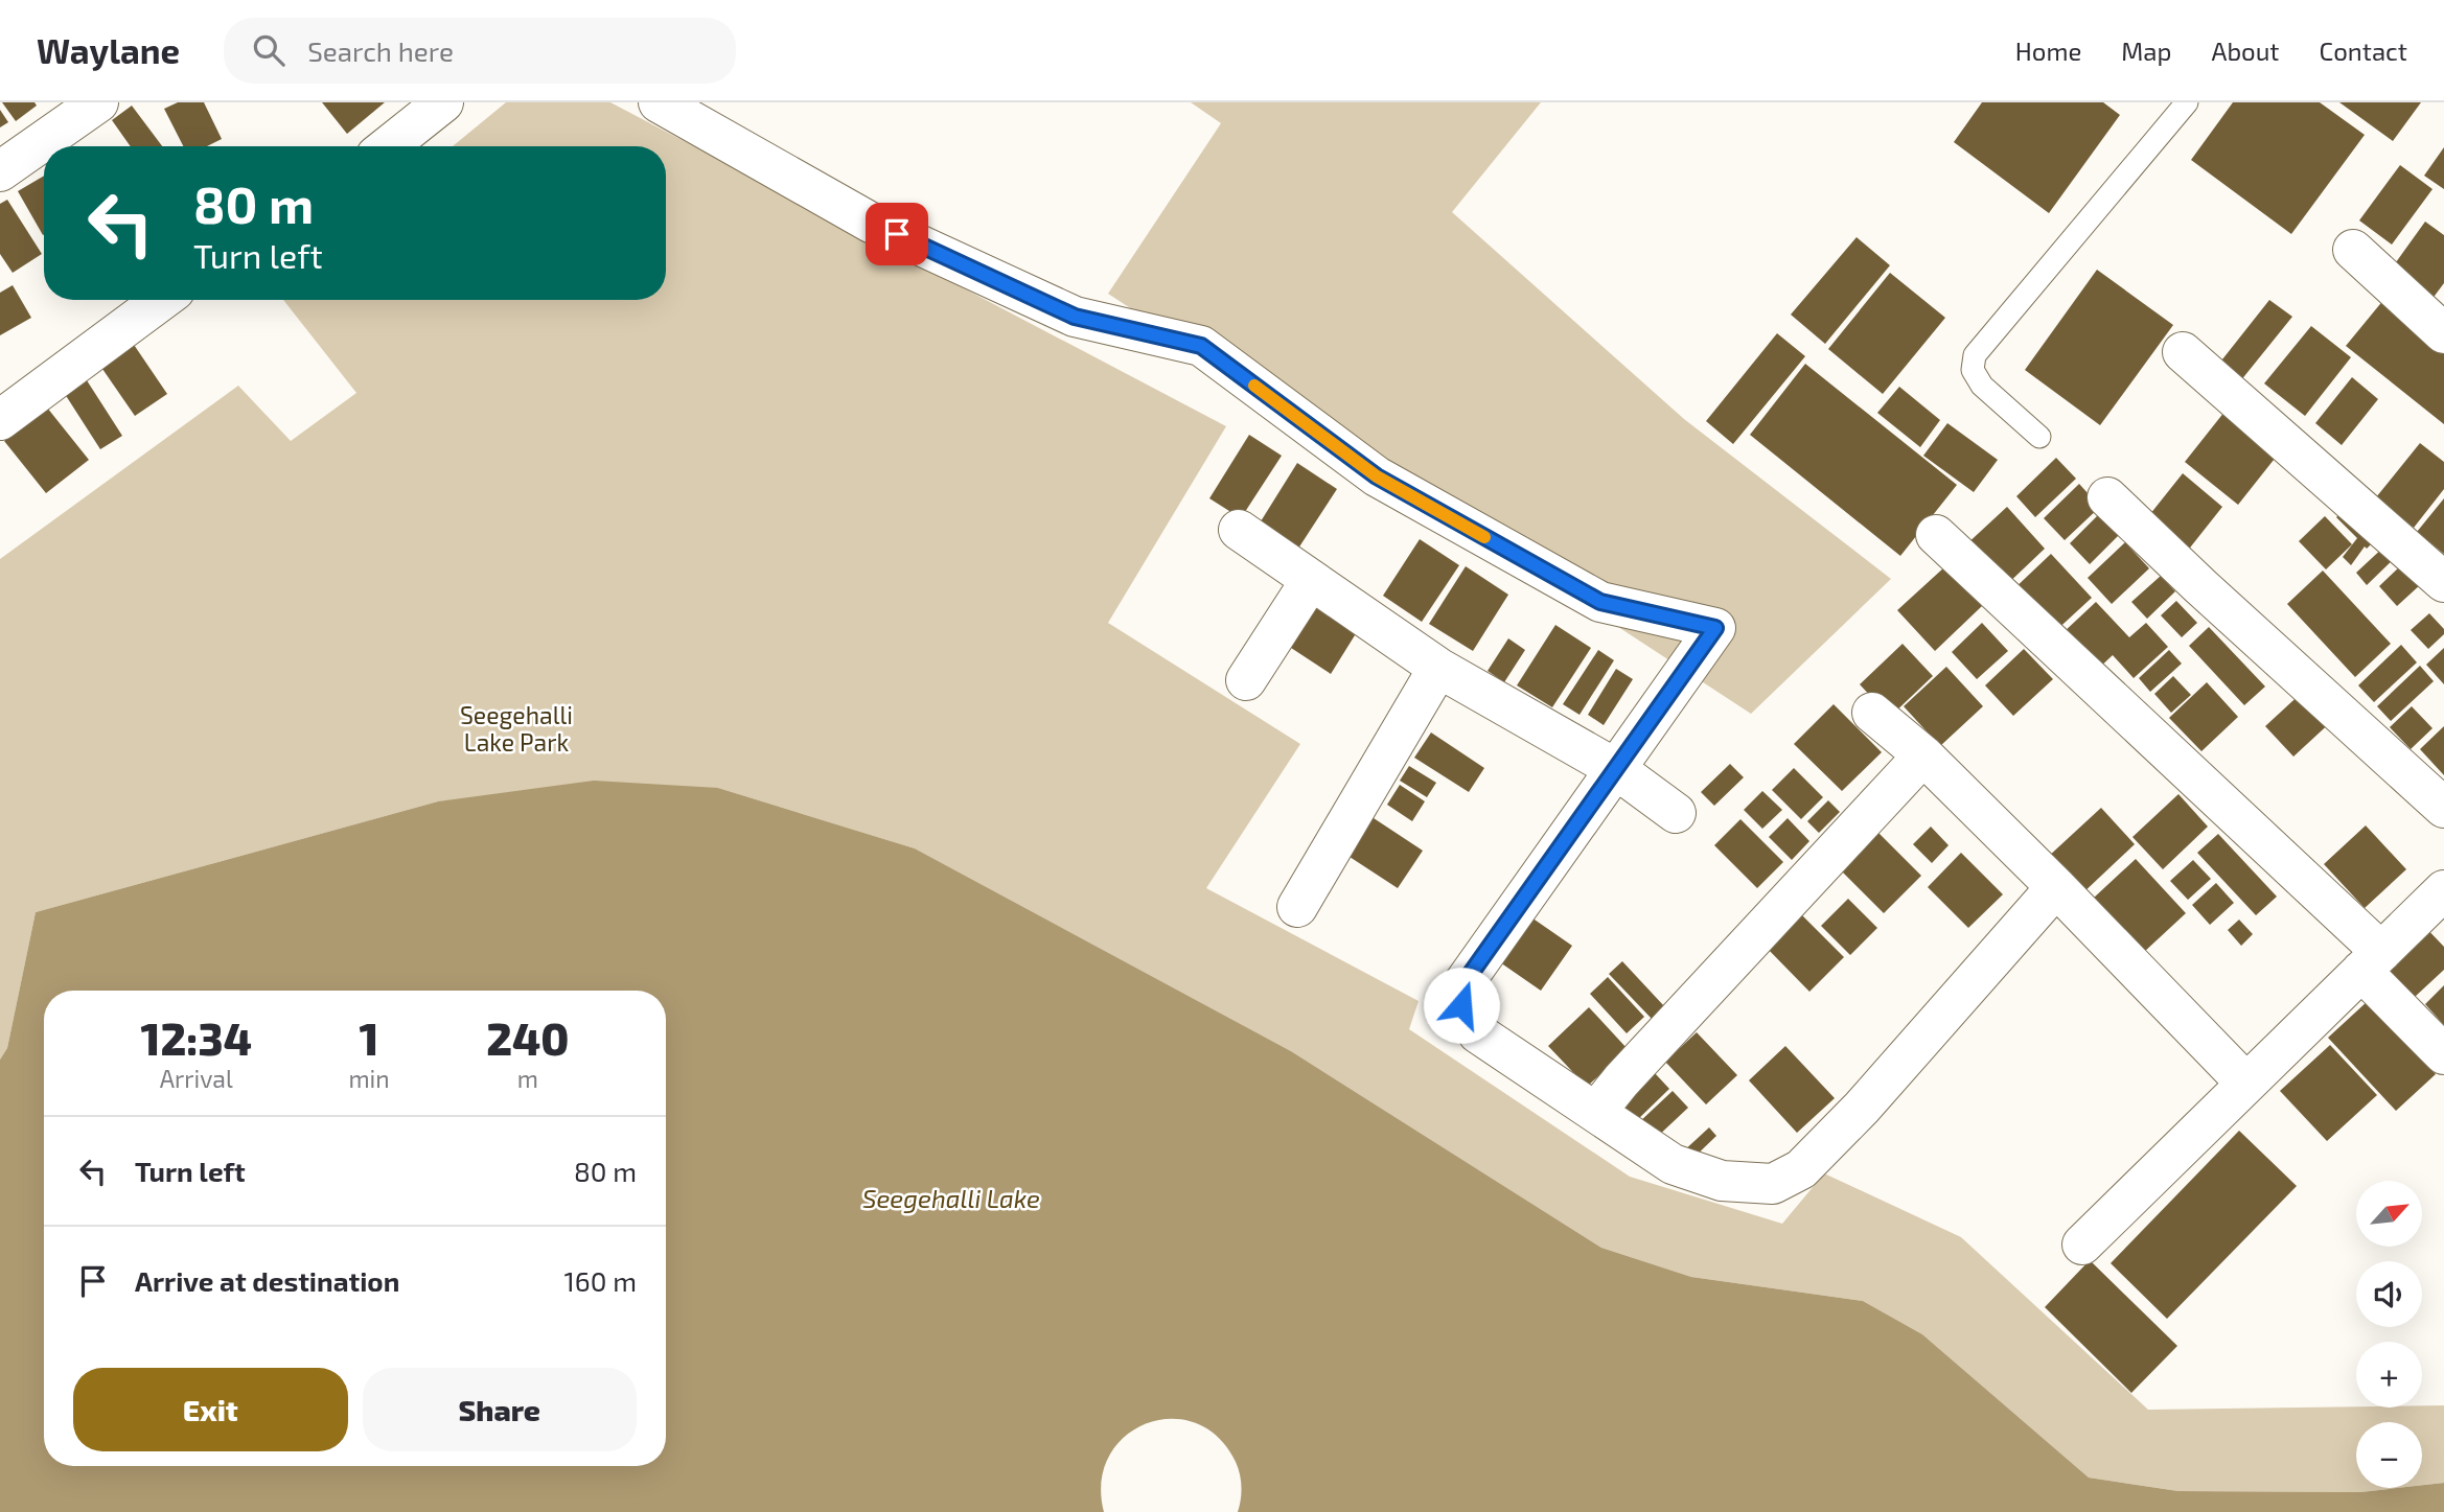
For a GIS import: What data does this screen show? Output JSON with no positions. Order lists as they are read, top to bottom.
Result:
{
  "water": ["Seegehalli Lake"],
  "parks": ["Seegehalli Lake Park"],
  "north": "top right",
  "page": {
    "header": "Waylane",
    "search": "Search here",
    "nav": [
      "Home",
      "Map",
      "About",
      "Contact"
    ],
    "turn": ["80 m", "Turn left"],
    "eta": [
      "12:34",
      "Arrival",
      "1",
      "min",
      "240",
      "m"
    ],
    "list": [
      {
        "name": "Turn left",
        "value": "80 m"
      },
      {
        "name": "Arrive at destination",
        "value": "160 m"
      }
    ],
    "map_buttons": ["+", "−"],
    "buttons": ["Exit", "Share"]
  }
}
